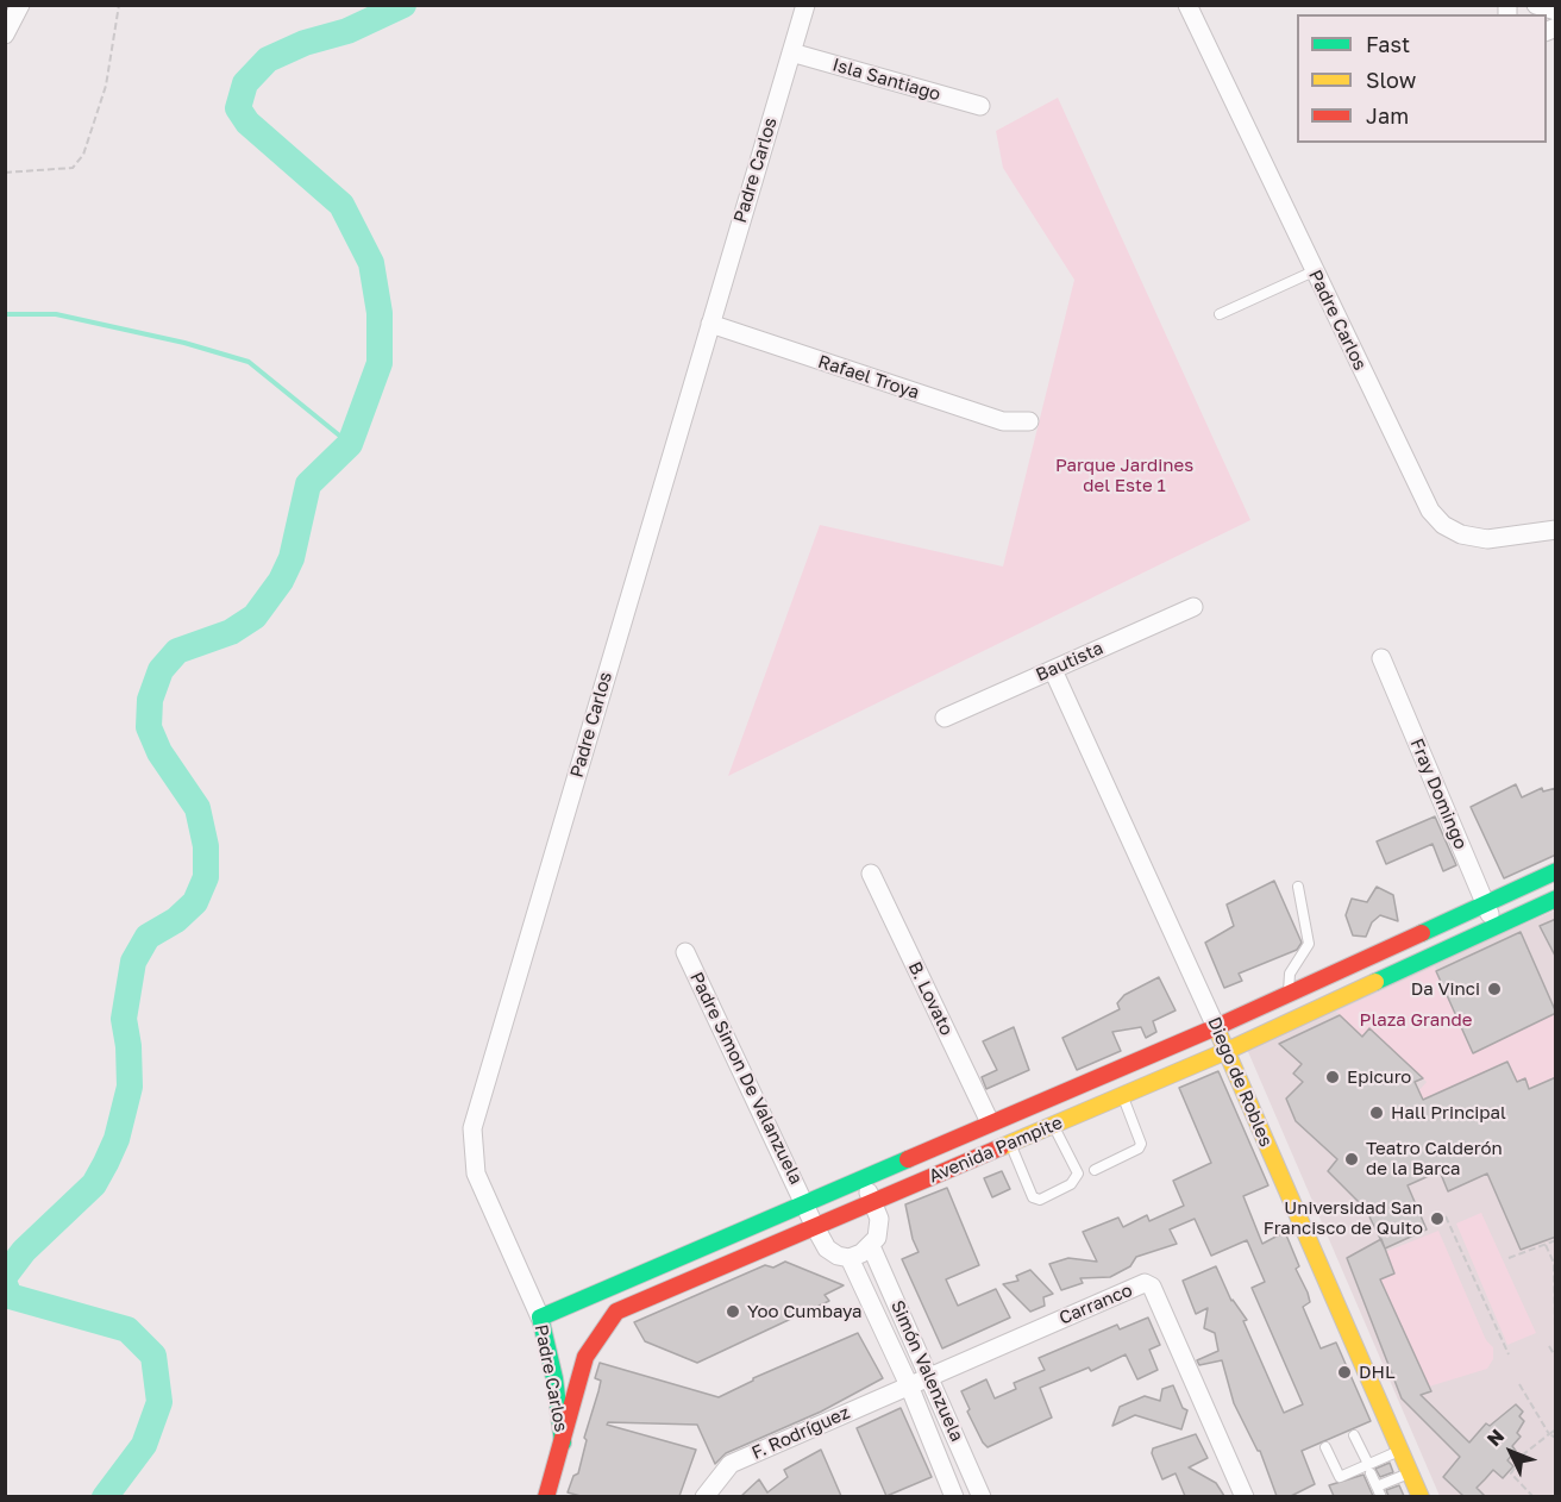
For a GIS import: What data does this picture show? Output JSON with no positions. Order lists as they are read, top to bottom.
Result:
{
  "streets": {
    "street": [
      "Isla Santiago",
      "Padre Carlos",
      "Rafael Troya",
      "Bautista",
      "Fray Domingo",
      "B. Lovato",
      "Padre Simon De Valanzuela",
      "Diego de Robles",
      "Avenida Pampite",
      "Carranco",
      "Simón Valenzuela",
      "F. Rodríguez"
    ]
  },
  "crossings": [
    ["Isla Santiago", "Padre Carlos"],
    ["Padre Carlos", "Rafael Troya"],
    ["Padre Carlos", "Avenida Pampite"],
    ["Bautista", "Diego de Robles"],
    ["Fray Domingo", "Avenida Pampite"],
    ["B. Lovato", "Avenida Pampite"],
    ["Padre Simon De Valanzuela", "Avenida Pampite"],
    ["Diego de Robles", "Avenida Pampite"],
    ["Carranco", "Simón Valenzuela"],
    ["Carranco", "F. Rodríguez"],
    ["Simón Valenzuela", "F. Rodríguez"]
  ],
  "parks": ["Parque Jardines del Este 1", "Plaza Grande"],
  "places": [
    "Da Vinci",
    "Epicuro",
    "Hall Principal",
    "Teatro Calderón de la Barca",
    "Universidad San Francisco de Quito",
    "Yoo Cumbaya",
    "DHL"
  ],
  "legend": ["Fast", "Slow", "Jam"],
  "north": "top left"
}
